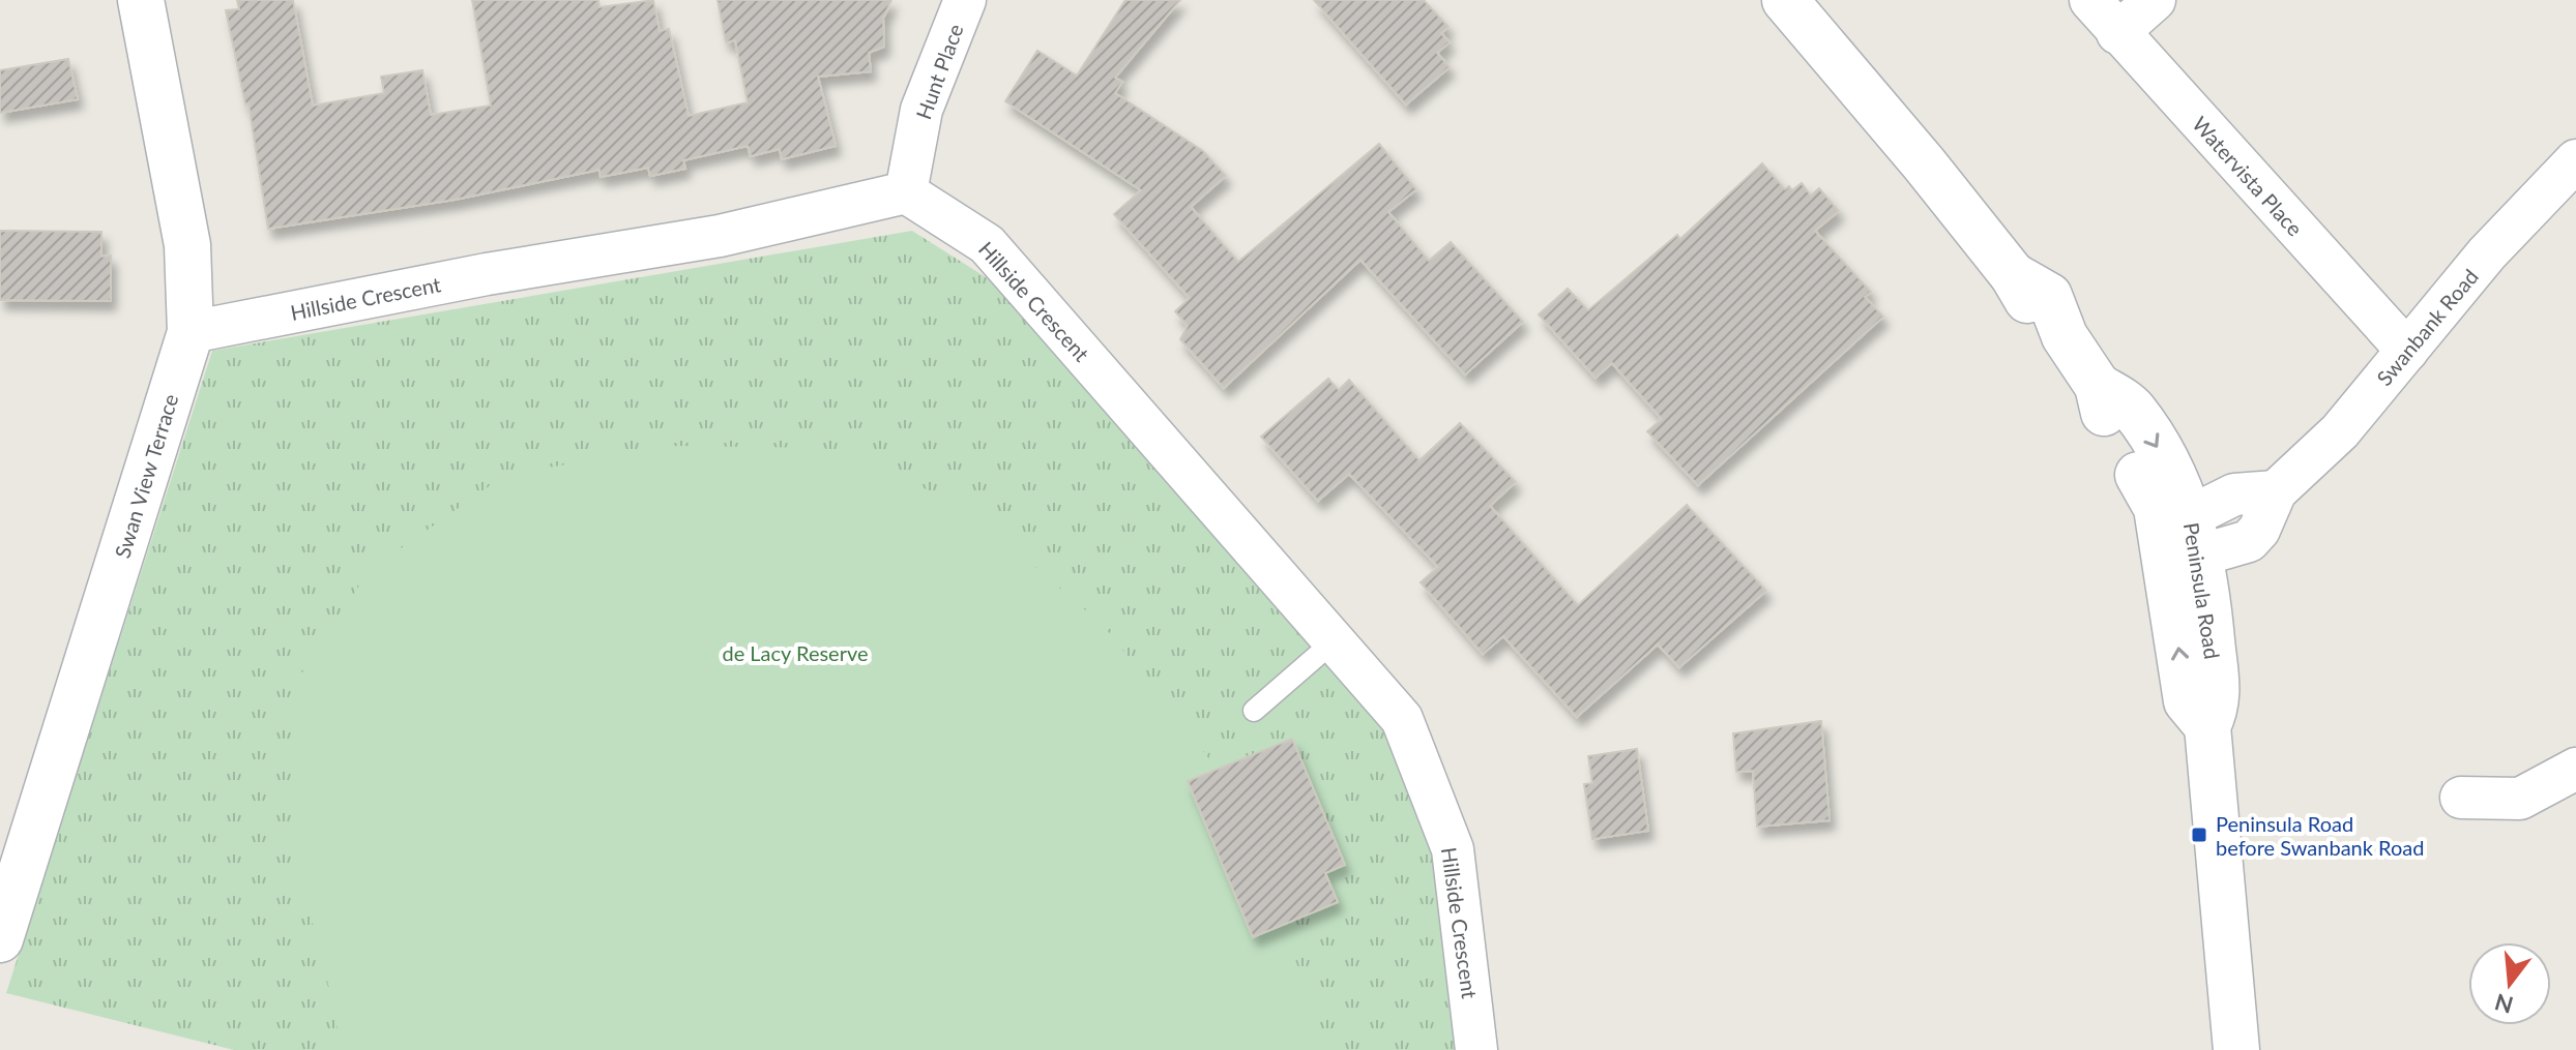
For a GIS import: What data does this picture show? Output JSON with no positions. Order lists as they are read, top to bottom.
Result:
{
  "streets": {
    "street": [
      "Hunt Place",
      "Watervista Place",
      "Hillside Crescent",
      "Swanbank Road",
      "Swan View Terrace",
      "Peninsula Road"
    ]
  },
  "crossings": [
    ["Hunt Place", "Hillside Crescent"],
    ["Watervista Place", "Swanbank Road"],
    ["Hillside Crescent", "Swan View Terrace"],
    ["Swanbank Road", "Peninsula Road"]
  ],
  "parks": ["de Lacy Reserve"],
  "places": {
    "transit": ["Peninsula Road before Swanbank Road"]
  },
  "north": "bottom"
}
